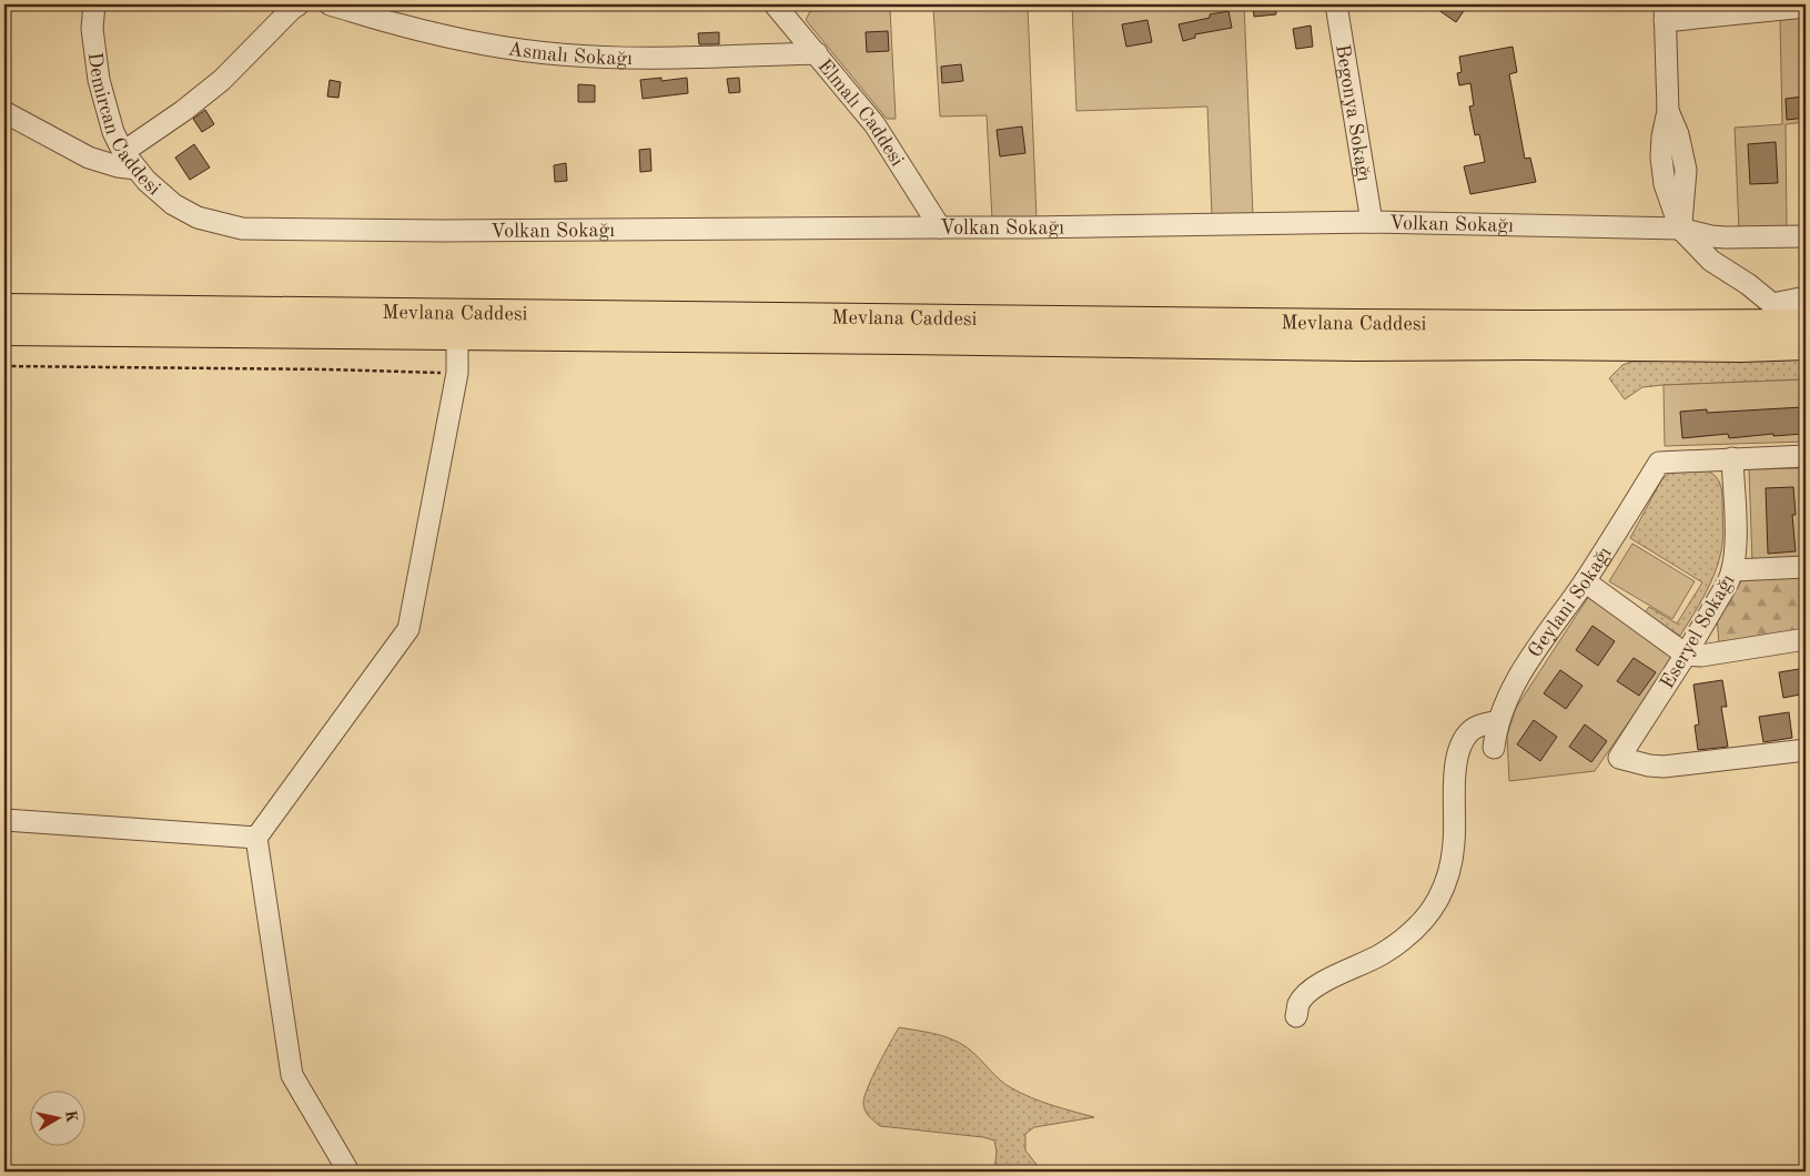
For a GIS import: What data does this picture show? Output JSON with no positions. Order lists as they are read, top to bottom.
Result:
{
  "streets": {
    "main road": ["Mevlana Caddesi"],
    "street": [
      "Asmalı Sokağı",
      "Elmalı Caddesi",
      "Begonya Sokağı",
      "Demircan Caddesi",
      "Volkan Sokağı",
      "Geylani Sokağı",
      "Eseryel Sokağı"
    ]
  },
  "crossings": [
    ["Asmalı Sokağı", "Elmalı Caddesi"],
    ["Elmalı Caddesi", "Volkan Sokağı"],
    ["Begonya Sokağı", "Volkan Sokağı"],
    ["Demircan Caddesi", "Volkan Sokağı"],
    ["Geylani Sokağı", "Eseryel Sokağı"]
  ],
  "north": "right"
}
